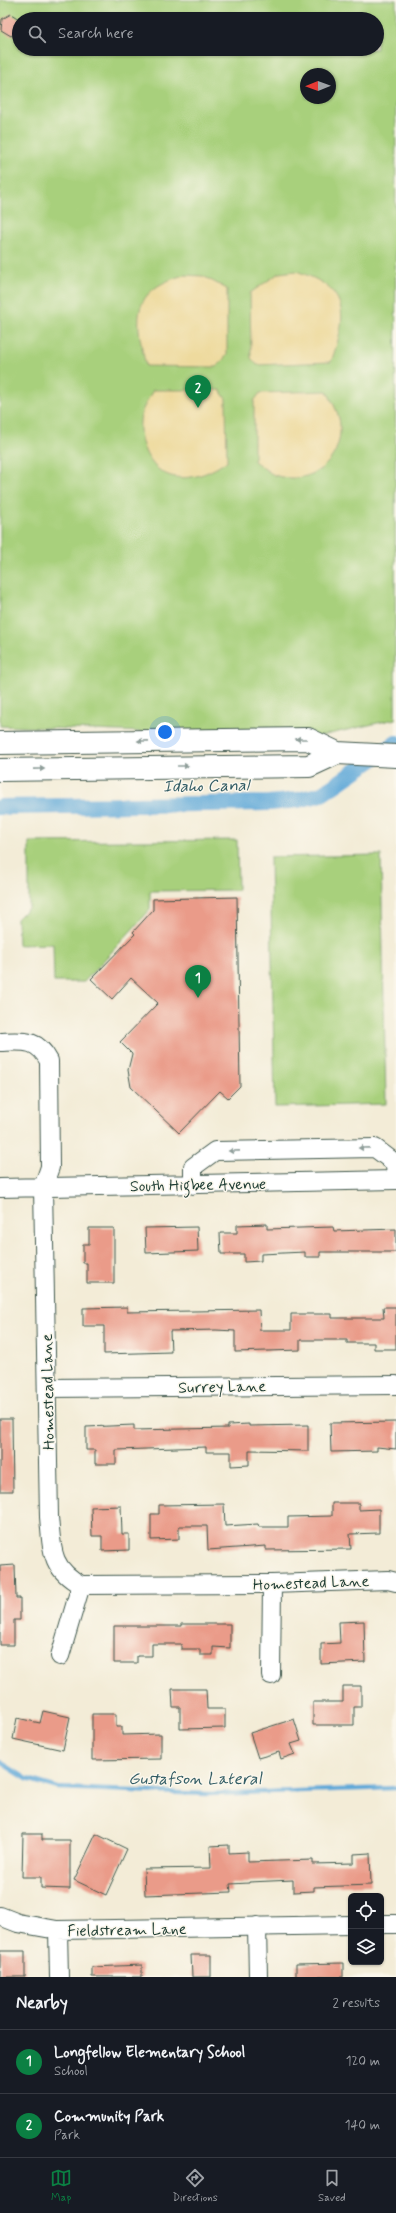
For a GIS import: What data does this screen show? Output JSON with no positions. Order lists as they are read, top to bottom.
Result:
{
  "streets": {
    "street": [
      "South Higbee Avenue",
      "Surrey Lane",
      "Homestead Lane",
      "Fieldstream Lane"
    ]
  },
  "crossings": [
    ["South Higbee Avenue", "Homestead Lane"],
    ["Surrey Lane", "Homestead Lane"]
  ],
  "water": ["Idaho Canal", "Gustafson Lateral"],
  "north": "left",
  "page": {
    "search": "Search here",
    "pins": ["2", "1"],
    "heading": ["Nearby", "2 results"],
    "list": [
      {
        "mark": "1",
        "name": "Longfellow Elementary School",
        "note": "School",
        "value": "120 m"
      },
      {
        "mark": "2",
        "name": "Community Park",
        "note": "Park",
        "value": "140 m"
      }
    ],
    "nav": ["Map", "Directions", "Saved"]
  }
}
